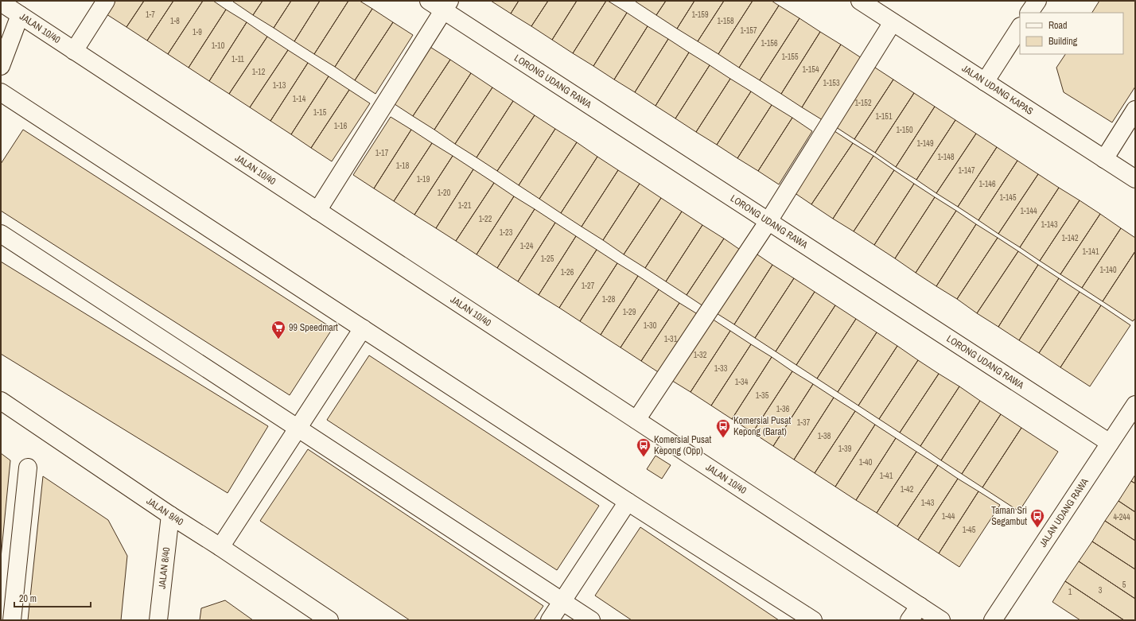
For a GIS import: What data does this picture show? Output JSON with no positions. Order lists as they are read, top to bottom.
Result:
{
  "streets": {
    "street": [
      "JALAN 10/40",
      "LORONG UDANG RAWA",
      "JALAN UDANG KAPAS",
      "JALAN 9/40",
      "JALAN UDANG RAWA",
      "JALAN 8/40"
    ]
  },
  "crossings": [
    ["LORONG UDANG RAWA", "JALAN UDANG RAWA"],
    ["JALAN 9/40", "JALAN 8/40"]
  ],
  "places": {
    "supermarket": ["99 Speedmart"],
    "bus stop": ["Komersial Pusat Kepong (Barat)", "Komersial Pusat Kepong (Opp)", "Taman Sri Segambut"]
  },
  "house_numbers": [
    "1-7",
    "1-159",
    "1-8",
    "1-158",
    "1-157",
    "1-9",
    "1-156",
    "1-10",
    "1-155",
    "1-11",
    "1-154",
    "1-12",
    "1-153",
    "1-13",
    "1-14",
    "1-152",
    "1-15",
    "1-151",
    "1-16",
    "1-150",
    "1-149",
    "1-17",
    "1-148",
    "1-18",
    "1-147",
    "1-19",
    "1-146",
    "1-20",
    "1-145",
    "1-21",
    "1-144",
    "1-22",
    "1-143",
    "1-23",
    "1-142",
    "1-24",
    "1-141",
    "1-25",
    "1-140",
    "1-26",
    "1-27",
    "1-28",
    "1-29",
    "1-30",
    "1-31",
    "1-32",
    "1-33",
    "1-34",
    "1-35",
    "1-36",
    "1-37",
    "1-38",
    "1-39",
    "1-40",
    "1-41",
    "1-42",
    "1-43",
    "1-44",
    "4-244",
    "1-45",
    "5",
    "3",
    "1"
  ],
  "legend": ["Road", "Building"],
  "scale_bar": "20 m"
}
